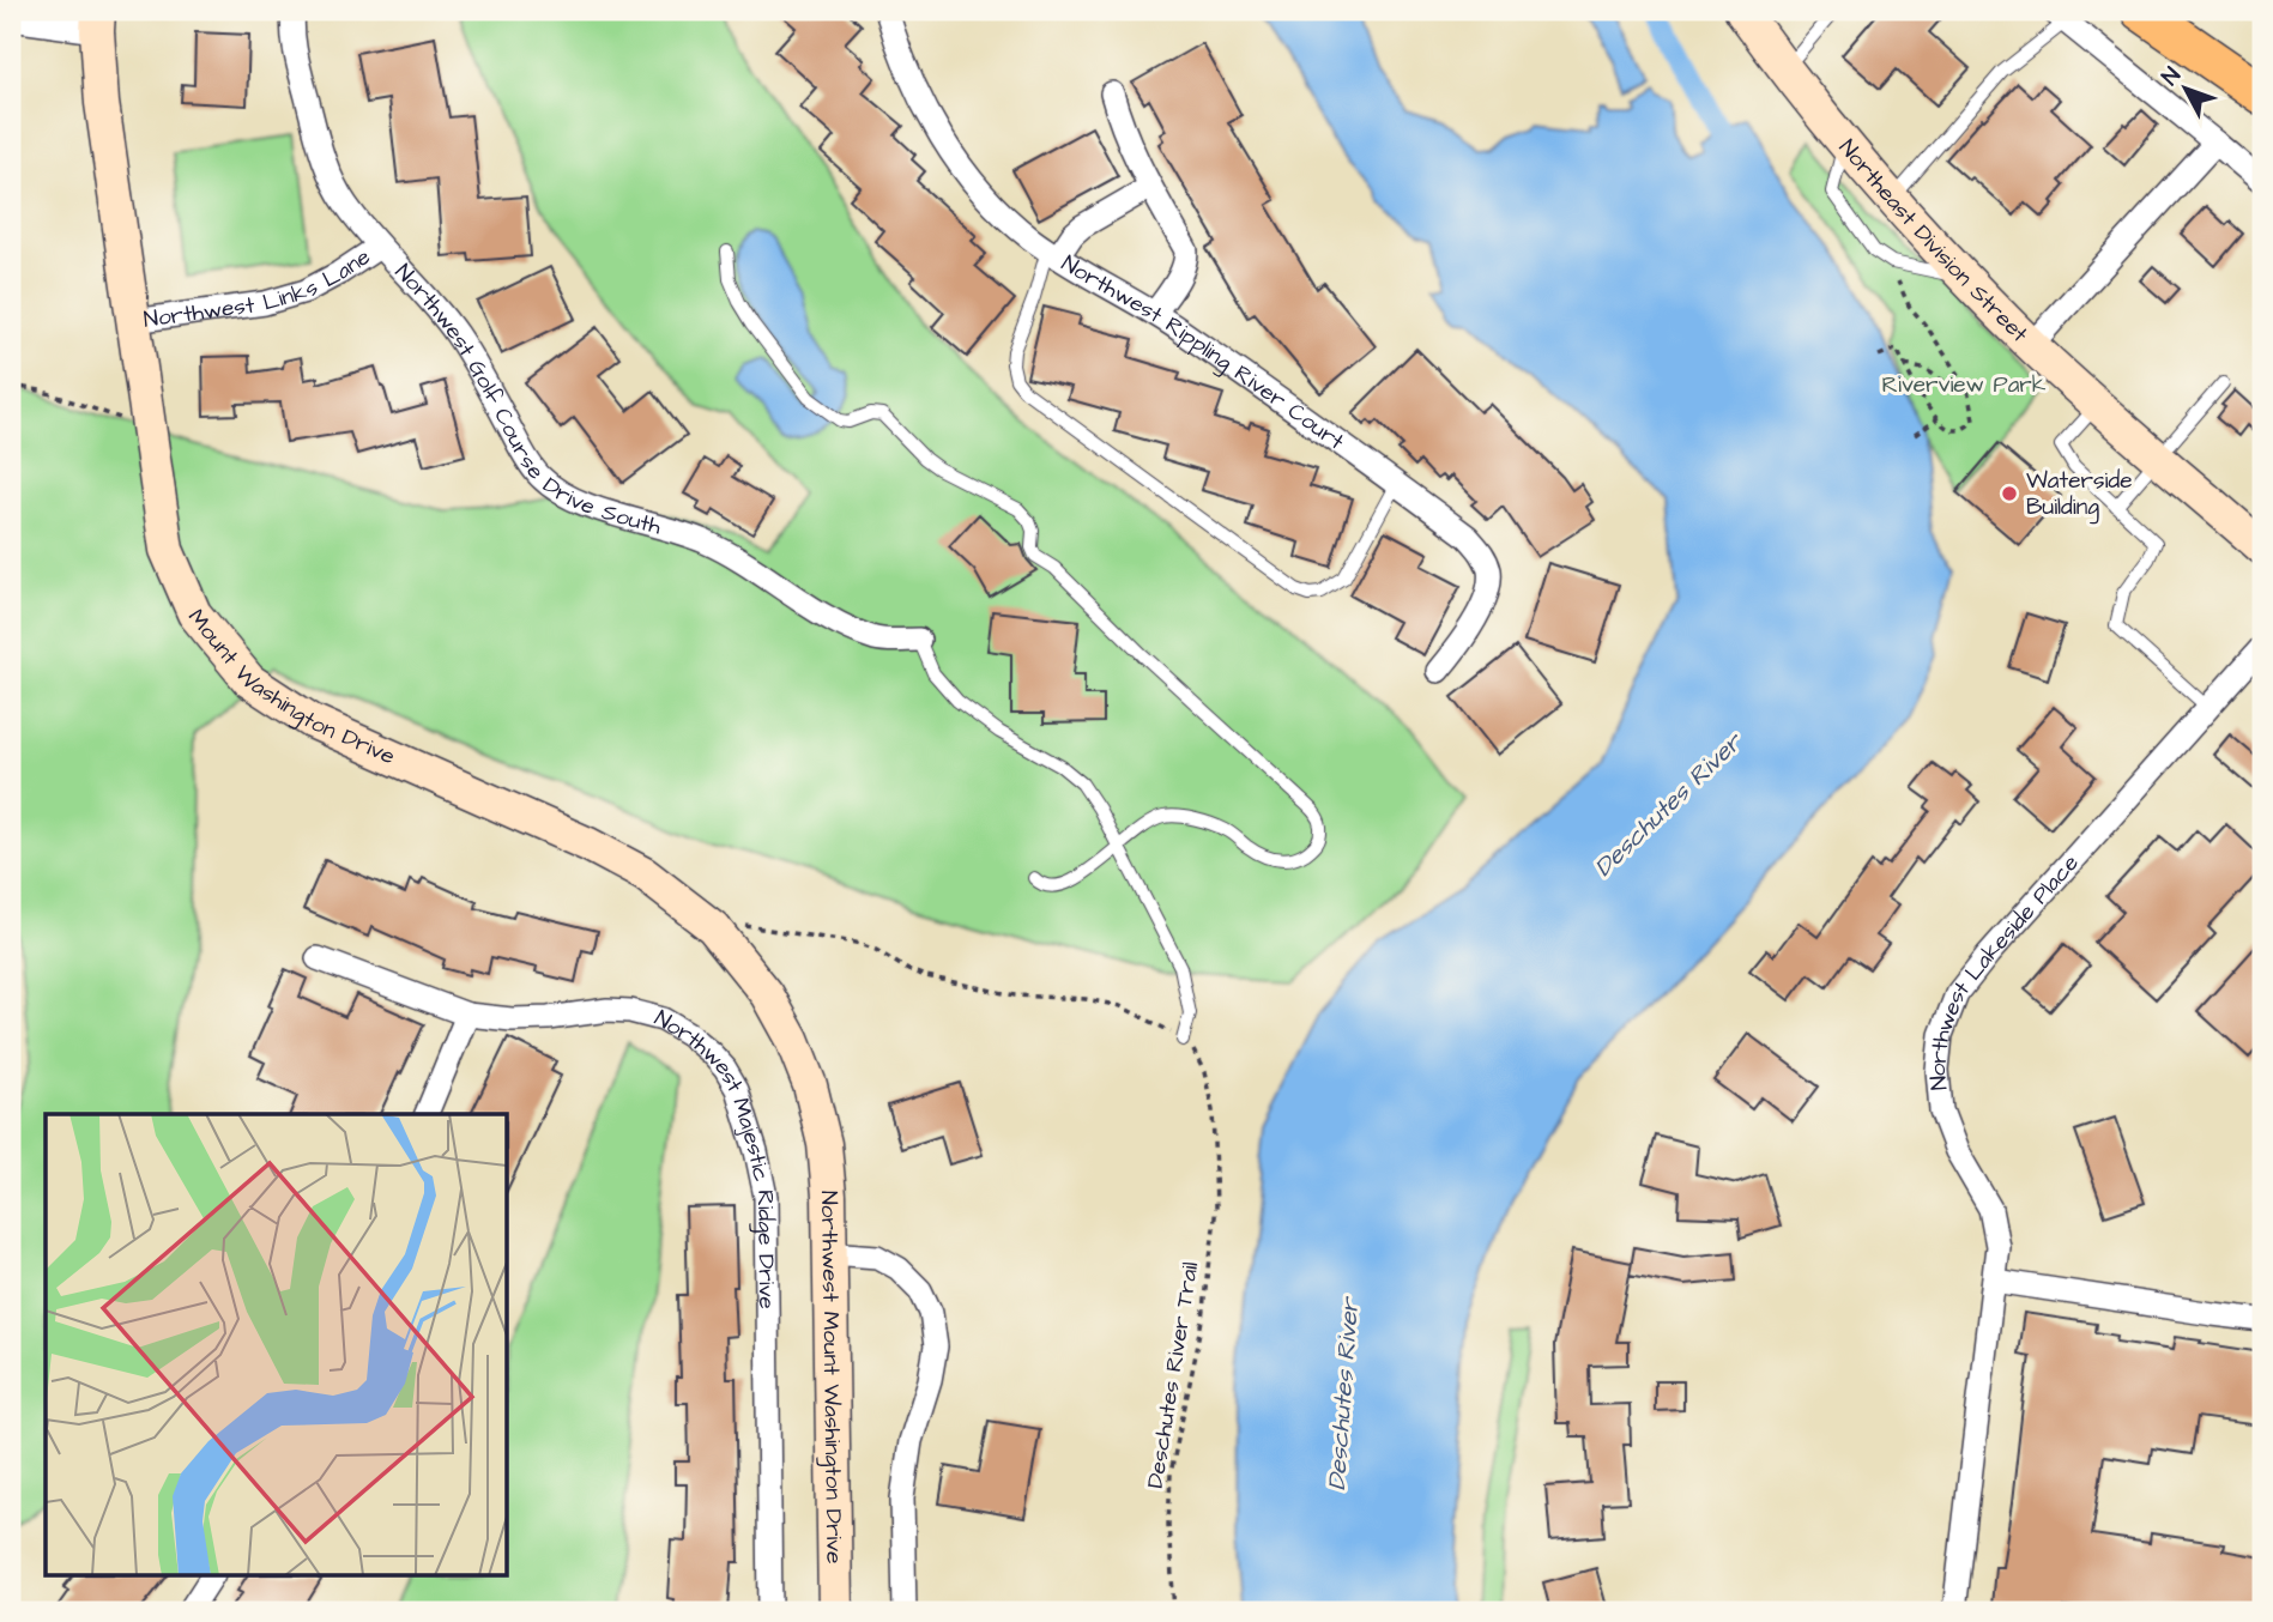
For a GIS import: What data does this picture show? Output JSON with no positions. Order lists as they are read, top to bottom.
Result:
{
  "streets": {
    "main road": ["Northeast Division Street", "Mount Washington Drive", "Northwest Mount Washington Drive"],
    "street": [
      "Northwest Links Lane",
      "Northwest Rippling River Court",
      "Northwest Golf Course Drive South",
      "Northwest Lakeside Place",
      "Northwest Majestic Ridge Drive"
    ],
    "path": ["Deschutes River Trail"]
  },
  "crossings": [
    ["Northwest Links Lane", "Northwest Golf Course Drive South"],
    ["Northwest Links Lane", "Mount Washington Drive"],
    ["Mount Washington Drive", "Northwest Mount Washington Drive"]
  ],
  "water": ["Deschutes River"],
  "parks": ["Riverview Park"],
  "places": ["Waterside Building"],
  "north": "top left"
}
